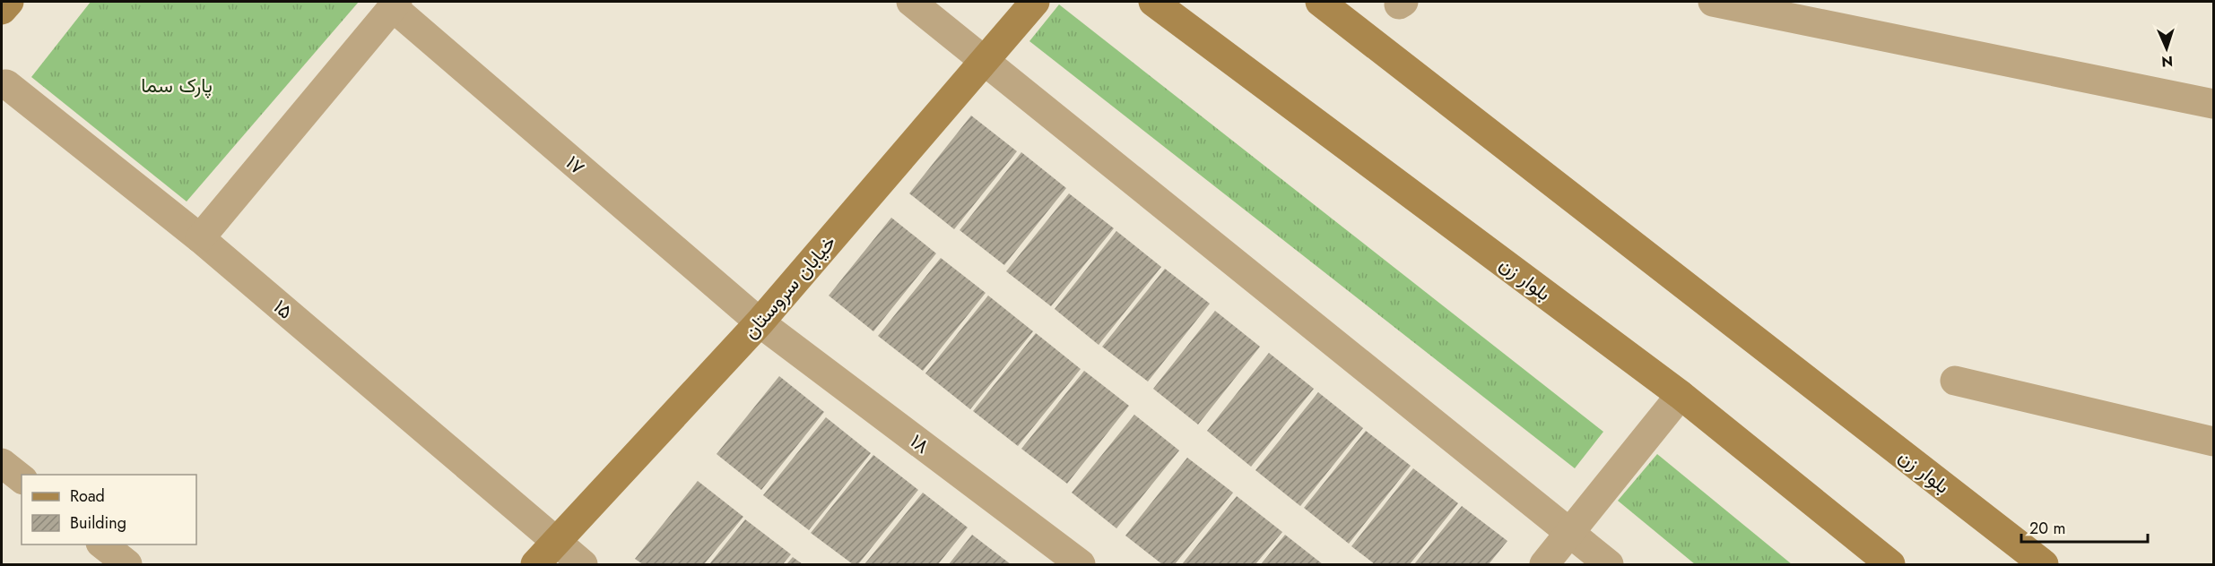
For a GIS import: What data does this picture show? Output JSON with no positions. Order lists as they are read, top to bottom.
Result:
{
  "streets": {
    "main road": ["بلوار زن", "خیابان سروستان"],
    "street": ["۱۷", "۱۵", "۱۸"]
  },
  "crossings": [
    ["۱۷", "خیابان سروستان"],
    ["۱۷", "۱۸"],
    ["خیابان سروستان", "۱۵"],
    ["خیابان سروستان", "۱۸"]
  ],
  "parks": ["پارک سما"],
  "legend": ["Road", "Building"],
  "scale_bar": "20 m",
  "north": "bottom"
}
